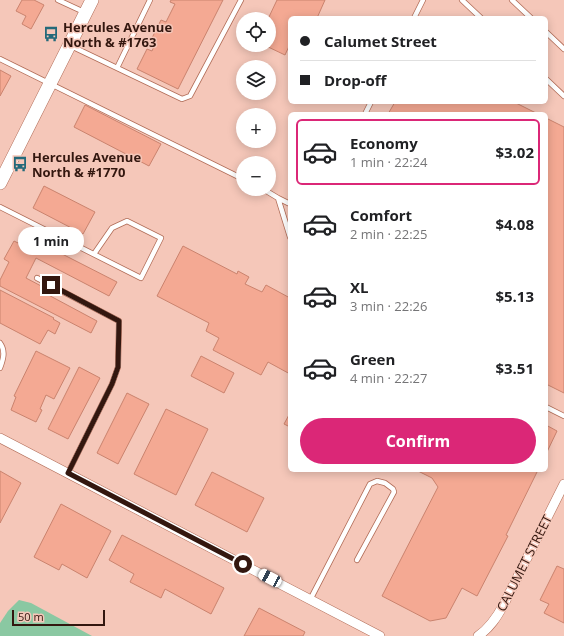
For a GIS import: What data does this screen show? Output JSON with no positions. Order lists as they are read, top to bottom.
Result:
{
  "streets": {
    "street": ["CALUMET STREET"]
  },
  "places": {
    "bus stop": ["Hercules Avenue North & #1763", "Hercules Avenue North & #1770"]
  },
  "scale_bar": "50 m",
  "page": {
    "map_buttons": ["+", "−"],
    "banner": ["Calumet Street", "Drop-off"],
    "list": [
      {
        "name": "Economy",
        "note": "1 min · 22:24",
        "value": "$3.02"
      },
      {
        "name": "Comfort",
        "note": "2 min · 22:25",
        "value": "$4.08"
      },
      {
        "name": "XL",
        "note": "3 min · 22:26",
        "value": "$5.13"
      },
      {
        "name": "Green",
        "note": "4 min · 22:27",
        "value": "$3.51"
      }
    ],
    "bubble": "1 min",
    "buttons": "Confirm",
    "scale": "50 m"
  }
}
